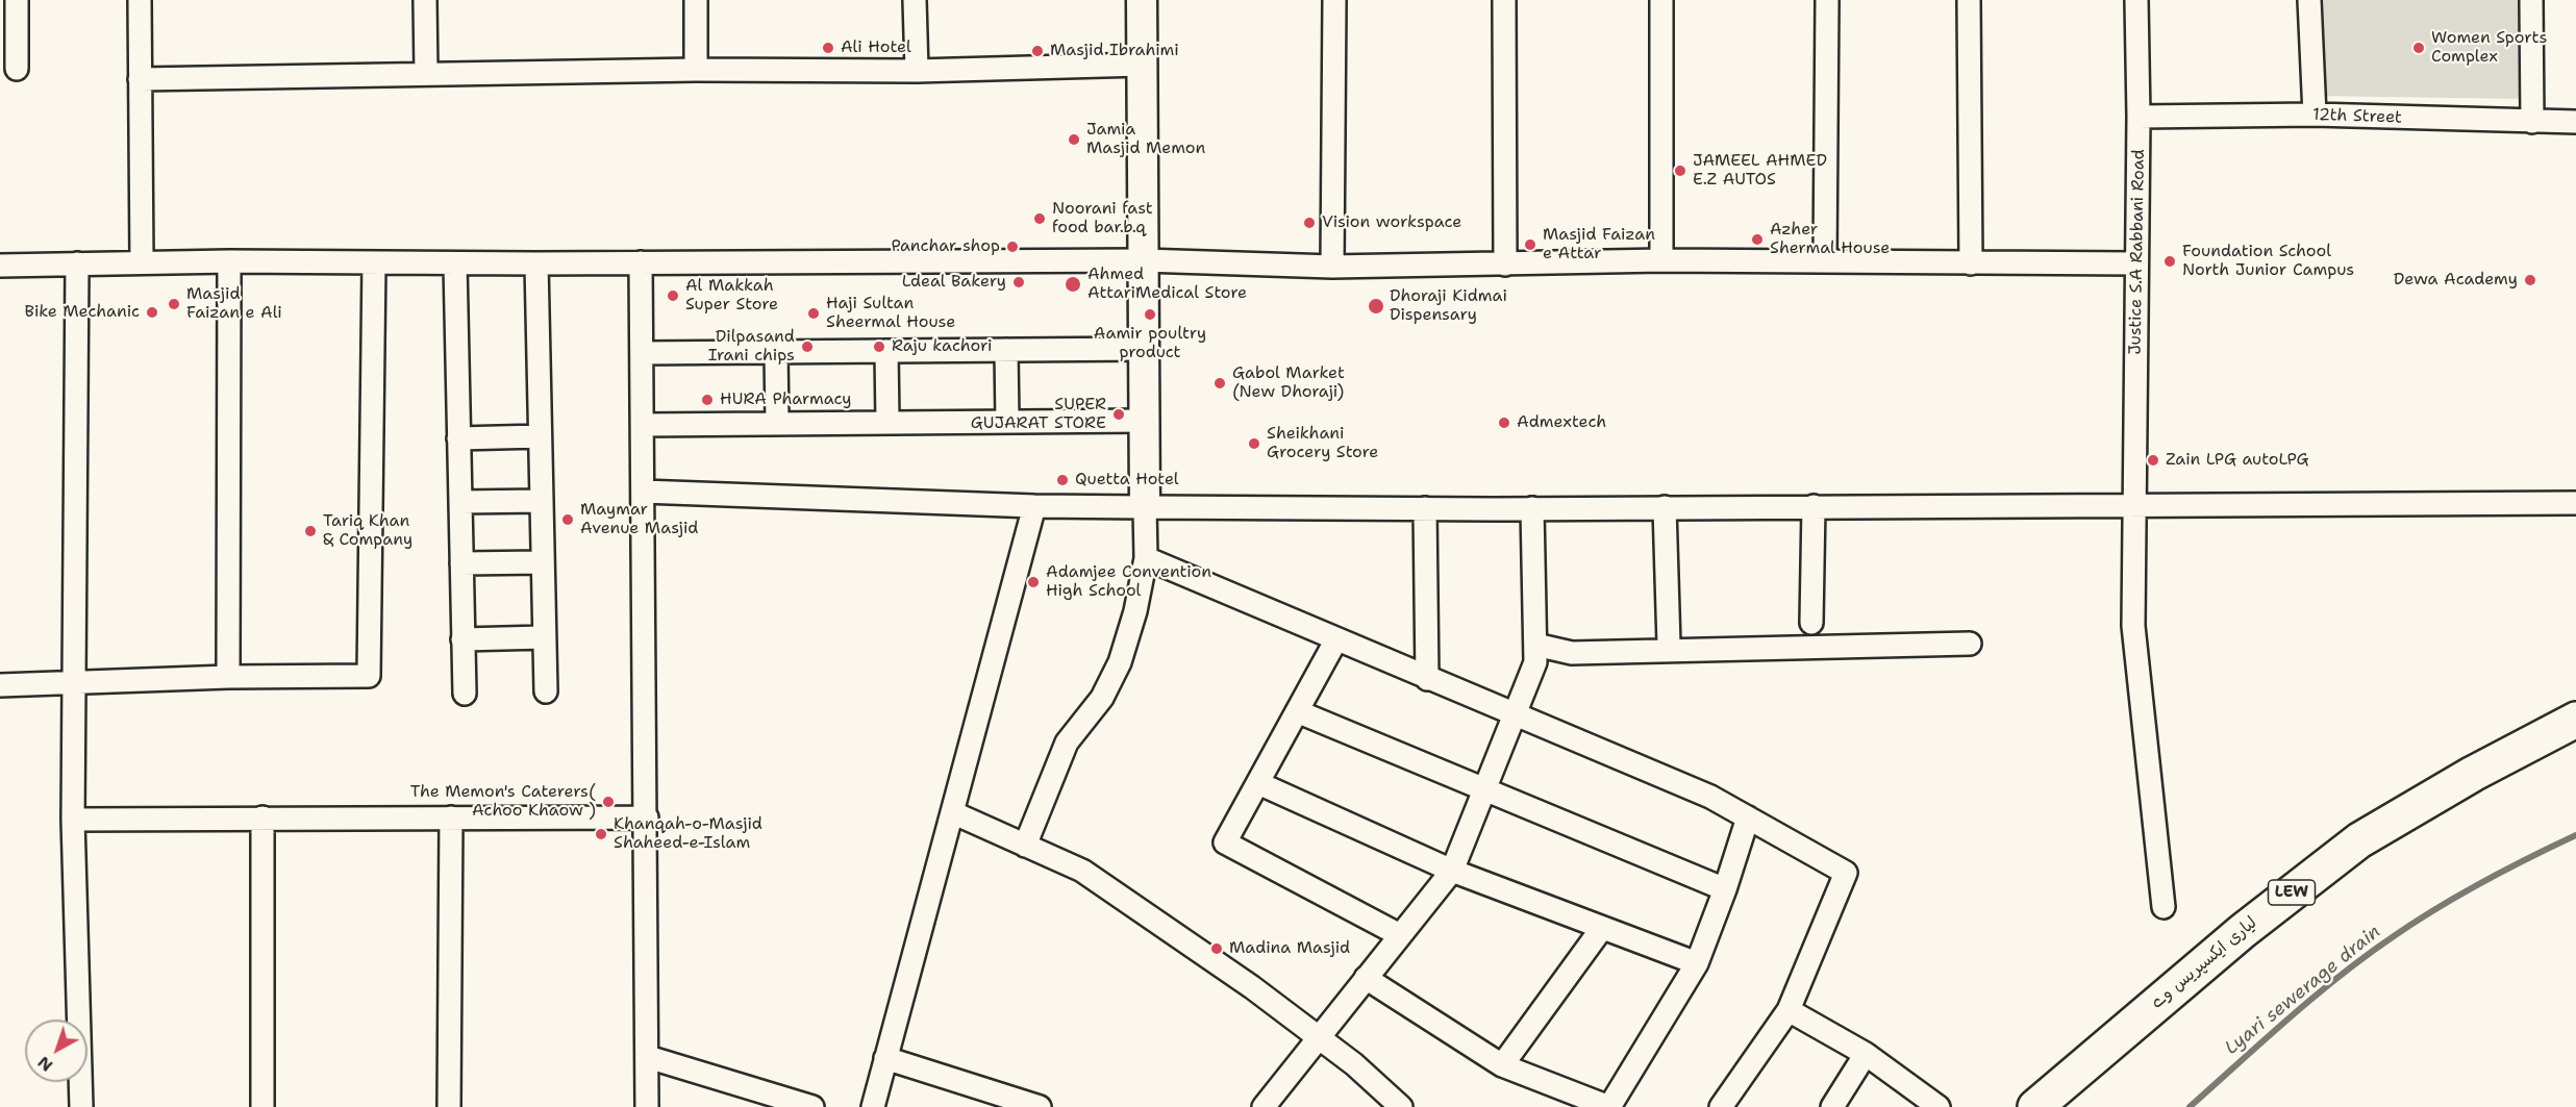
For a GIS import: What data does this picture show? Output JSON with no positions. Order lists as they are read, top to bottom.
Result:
{
  "streets": {
    "highway": ["LEW", "لیاری ایکسپریس وے"],
    "street": ["12th Street", "Justice S.A Rabbani Road"]
  },
  "crossings": [
    ["12th Street", "Justice S.A Rabbani Road"]
  ],
  "water": ["Lyari sewerage drain"],
  "places": [
    "Ali Hotel",
    "Women Sports Complex",
    "Masjid Ibrahimi",
    "Jamia Masjid Memon",
    "JAMEEL AHMED E.Z AUTOS",
    "Noorani fast food bar.b.q",
    "Vision workspace",
    "Azher Shermal House",
    "Masjid Faizan e Attar",
    "Panchar shop",
    "Foundation School North Junior Campus",
    "Dewa Academy",
    "Ldeal Bakery",
    "Ahmed AttariMedical Store",
    "Al Makkah Super Store",
    "Masjid Faizan e Ali",
    "Dhoraji Kidmai Dispensary",
    "Bike Mechanic",
    "Haji Sultan Sheermal House",
    "Aamir poultry product",
    "Dilpasand Irani chips",
    "Raju kachori",
    "Gabol Market (New Dhoraji)",
    "HURA Pharmacy",
    "SUPER GUJARAT STORE",
    "Admextech",
    "Sheikhani Grocery Store",
    "Zain LPG autoLPG",
    "Quetta Hotel",
    "Maymar Avenue Masjid",
    "Tariq Khan & Company",
    "Adamjee Convention High School",
    "The Memon's Caterers( Achoo Khaow )",
    "Khanqah-o-Masjid Shaheed-e-Islam",
    "Madina Masjid"
  ],
  "north": "bottom left"
}
